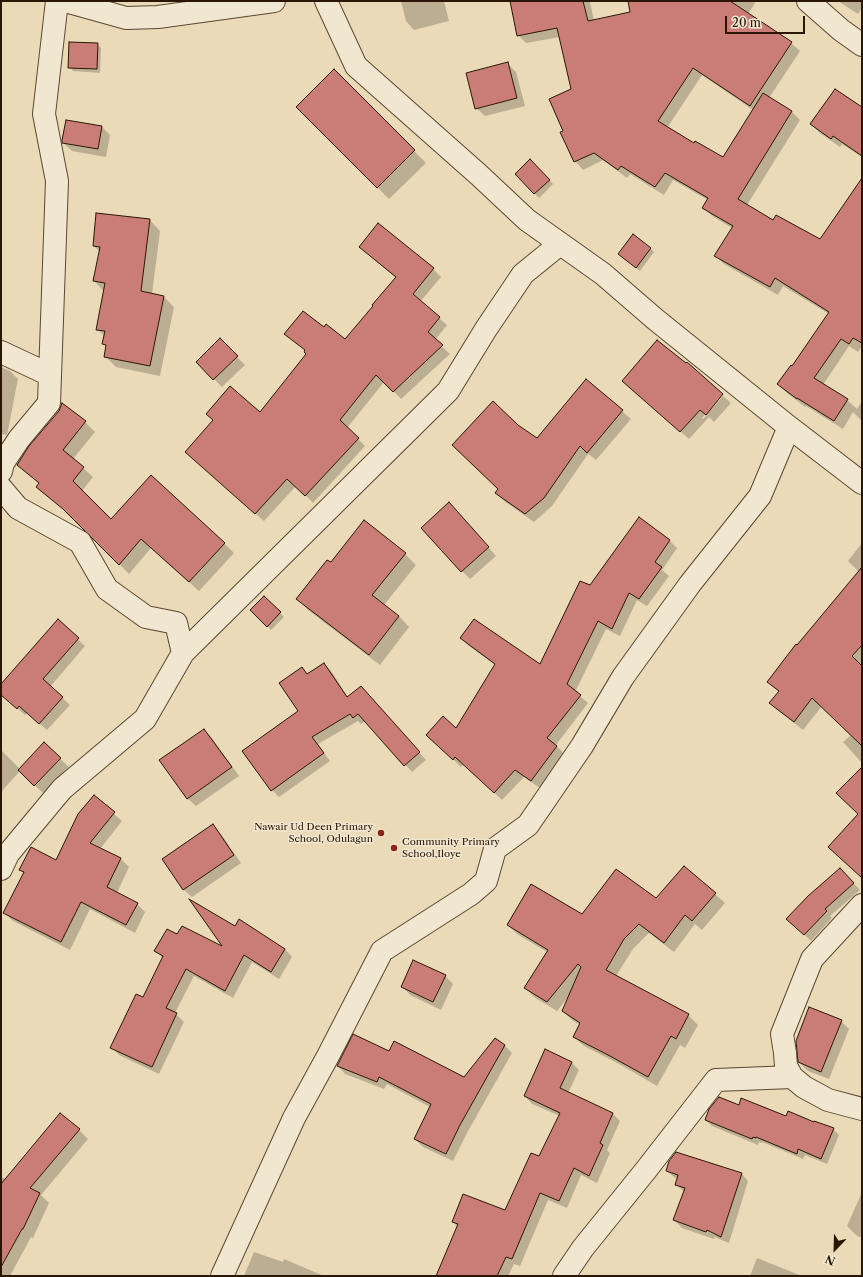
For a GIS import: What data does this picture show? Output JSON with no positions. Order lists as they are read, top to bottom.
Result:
{
  "places": ["Nawair Ud Deen Primary School, Odulagun", "Community Primary School,Iloye"],
  "scale_bar": "20 m",
  "north": "bottom left"
}
